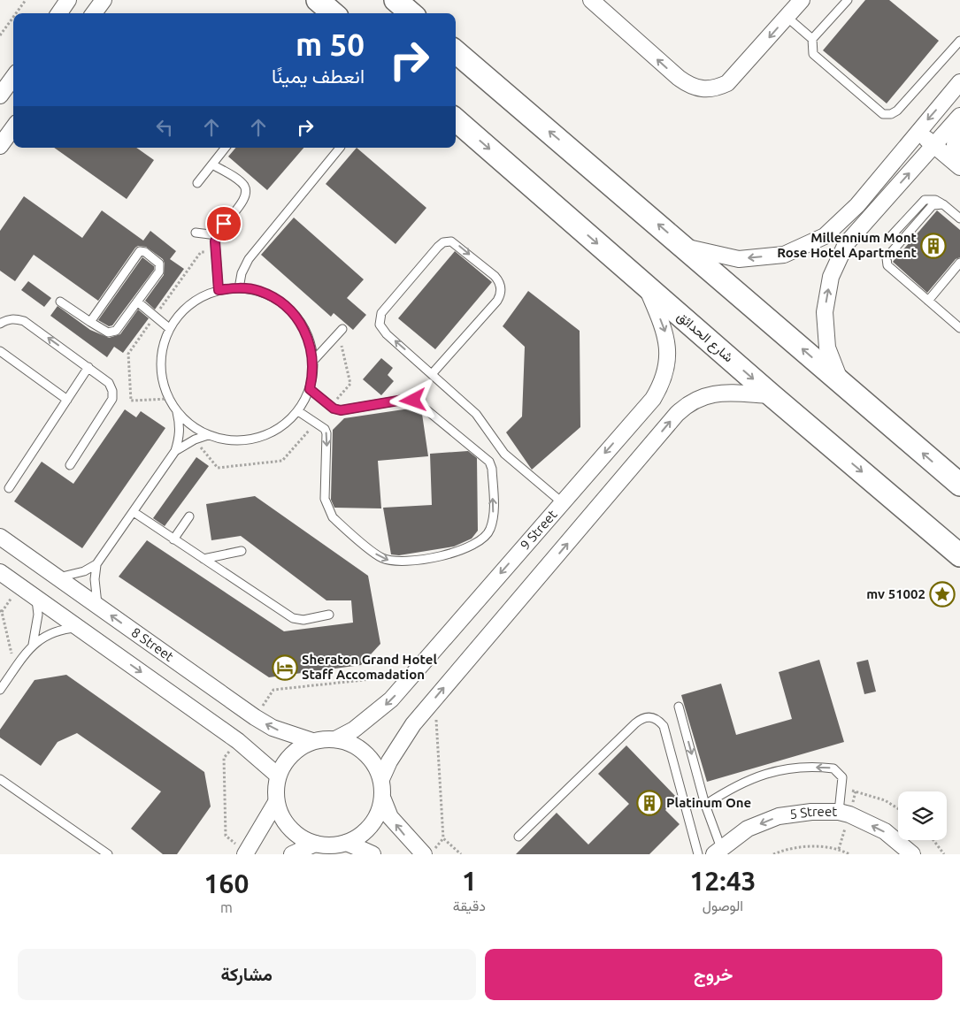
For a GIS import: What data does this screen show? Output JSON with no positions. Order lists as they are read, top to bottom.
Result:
{
  "streets": {
    "street": [
      "شارع الحدائق",
      "9 Street",
      "8 Street",
      "5 Street"
    ]
  },
  "crossings": [
    ["شارع الحدائق", "9 Street"],
    ["9 Street", "8 Street"]
  ],
  "one_way": ["5 Street"],
  "places": {
    "building": ["Millennium Mont Rose Hotel Apartment", "Platinum One"],
    "place": ["mv 51002"],
    "hotel": ["Sheraton Grand Hotel Staff Accomadation"]
  },
  "page": {
    "turn": ["50 m", "انعطف يمينًا"],
    "eta": [
      "12:43",
      "الوصول",
      "1",
      "دقيقة",
      "160",
      "m"
    ],
    "buttons": ["خروج", "مشاركة"]
  }
}
